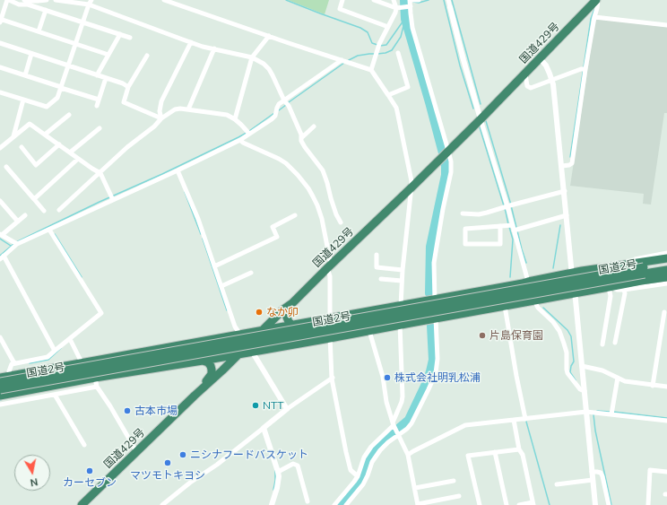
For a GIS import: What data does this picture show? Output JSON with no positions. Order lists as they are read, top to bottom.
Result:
{
  "streets": {
    "highway": ["国道429号", "国道2号"]
  },
  "places": [
    "なか卯",
    "片島保育園",
    "株式会社明乳松浦",
    "NTT",
    "古本市場",
    "ニシナフードバスケット",
    "マツモトキヨシ",
    "カーセブン"
  ],
  "north": "bottom"
}
